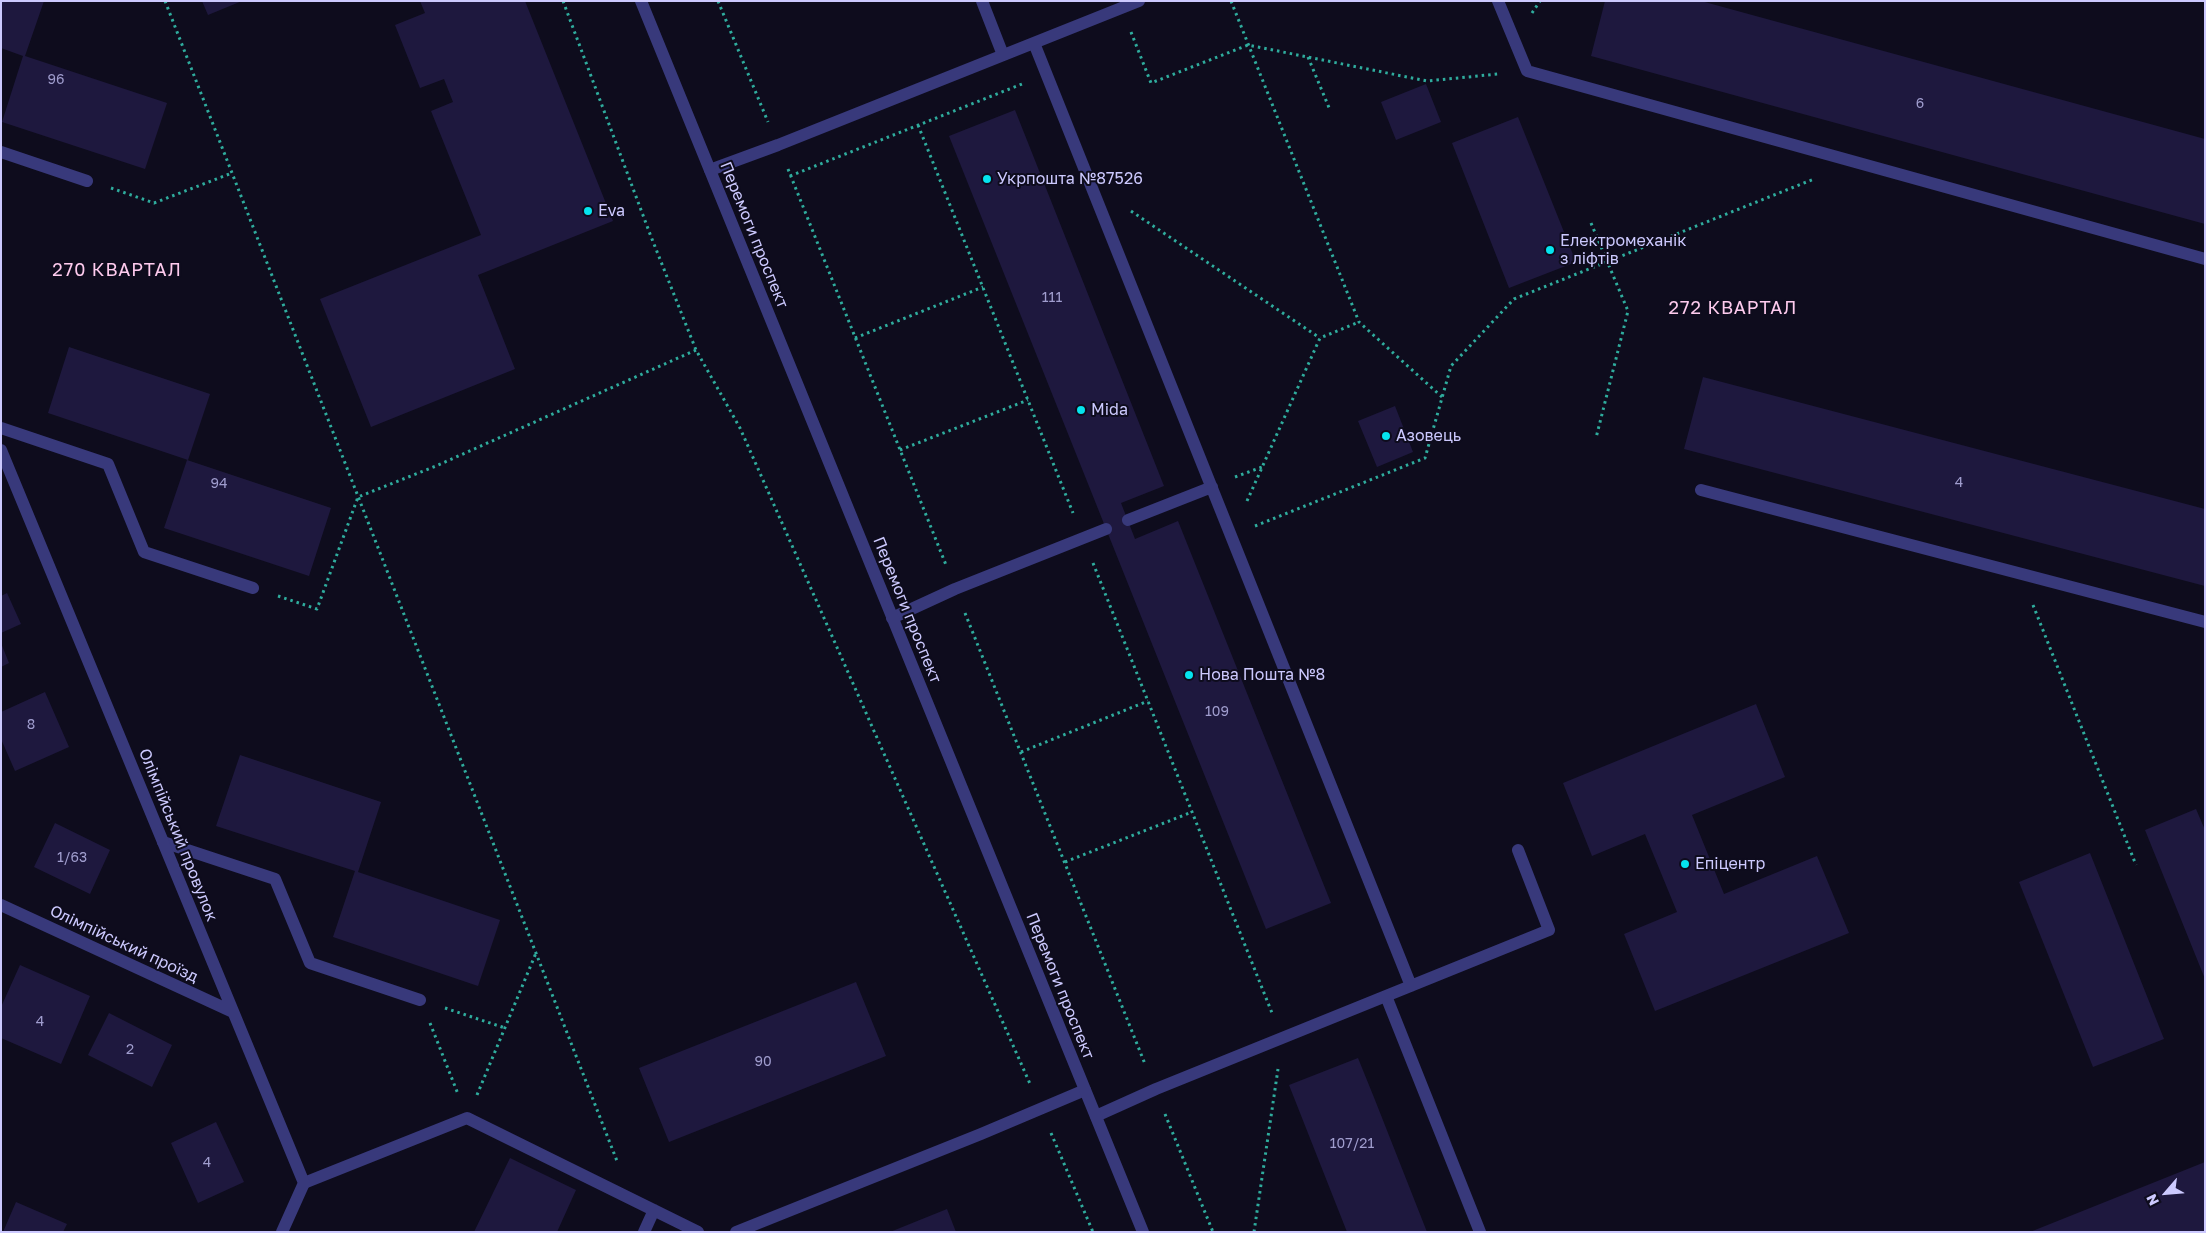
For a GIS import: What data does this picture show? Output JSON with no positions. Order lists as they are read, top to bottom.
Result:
{
  "streets": {
    "street": ["Перемоги проспект", "Олімпійський провулок", "Олімпійський проїзд"]
  },
  "crossings": [
    ["Олімпійський провулок", "Олімпійський проїзд"]
  ],
  "districts": ["270 КВАРТАЛ", "272 КВАРТАЛ"],
  "places": [
    "Укрпошта №87526",
    "Eva",
    "Електромеханік з ліфтів",
    "Mida",
    "Азовець",
    "Нова Пошта №8",
    "Епіцентр"
  ],
  "house_numbers": [
    "96",
    "6",
    "111",
    "4",
    "94",
    "109",
    "8",
    "1/63",
    "4",
    "2",
    "90",
    "107/21",
    "4"
  ],
  "north": "bottom left"
}
